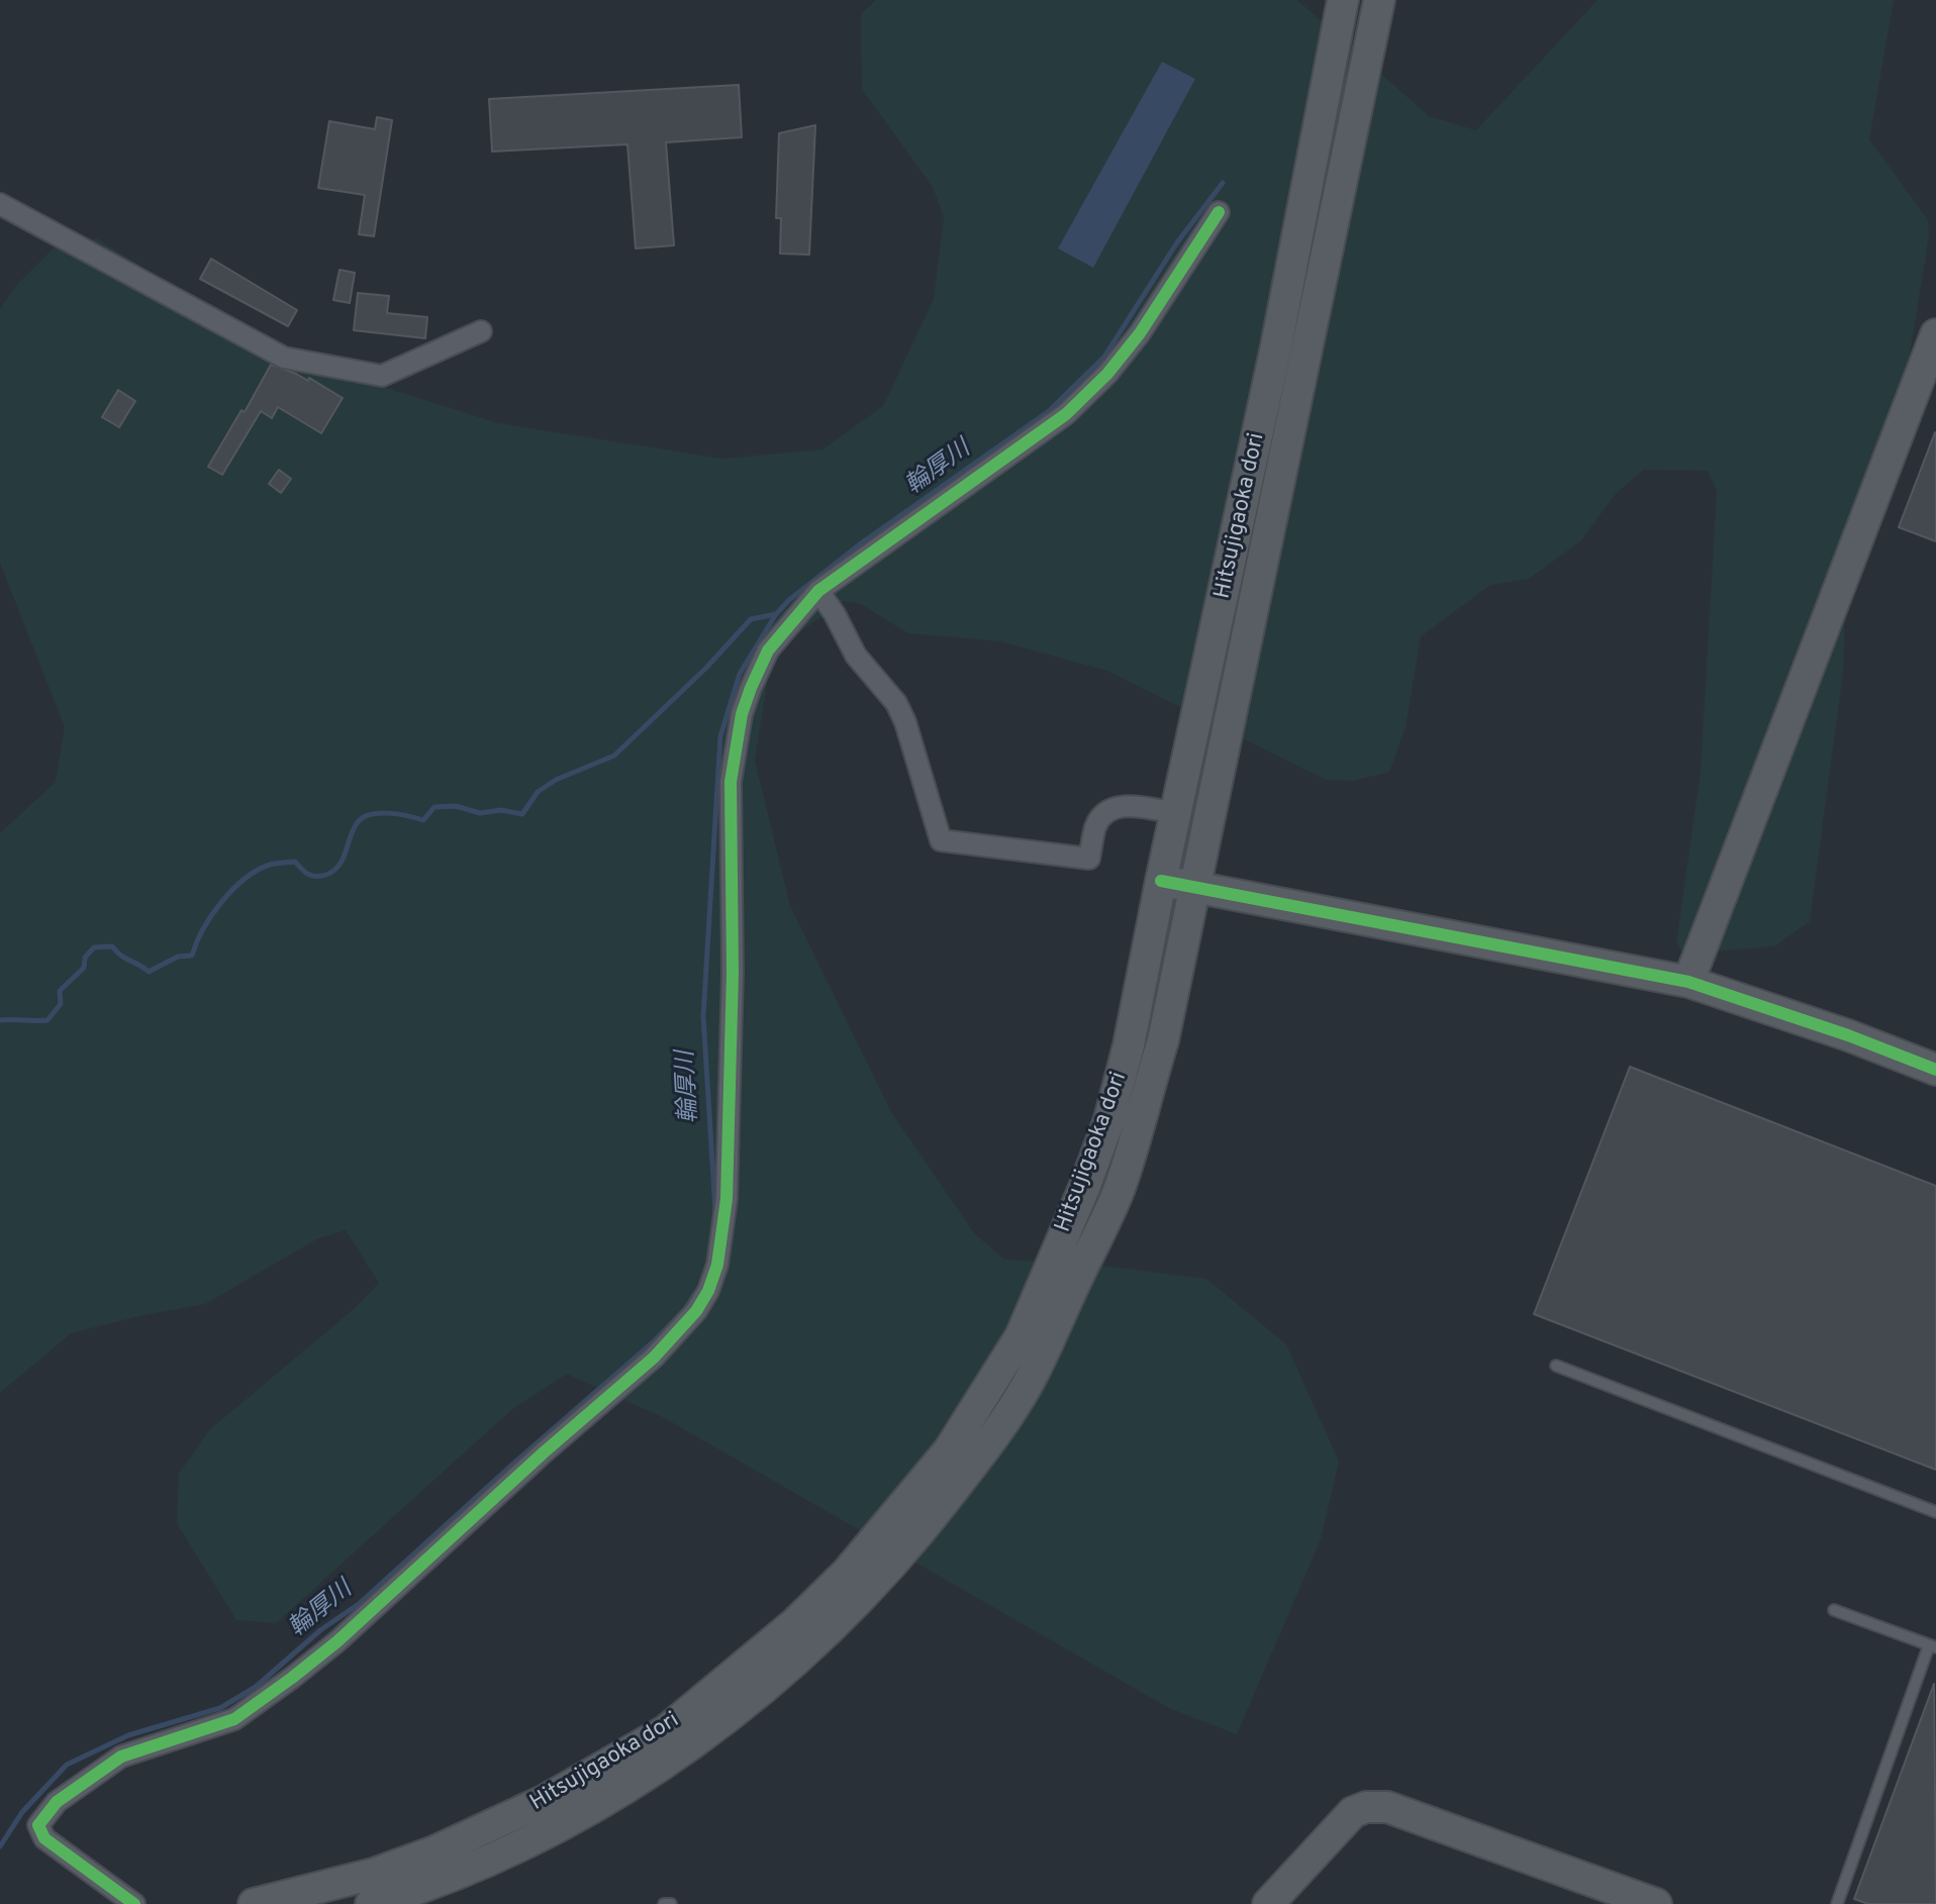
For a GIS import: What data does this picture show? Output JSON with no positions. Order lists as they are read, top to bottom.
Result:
{
  "streets": {
    "main road": ["Hitsujigaoka dori"]
  },
  "water": ["輪厚川"]
}
